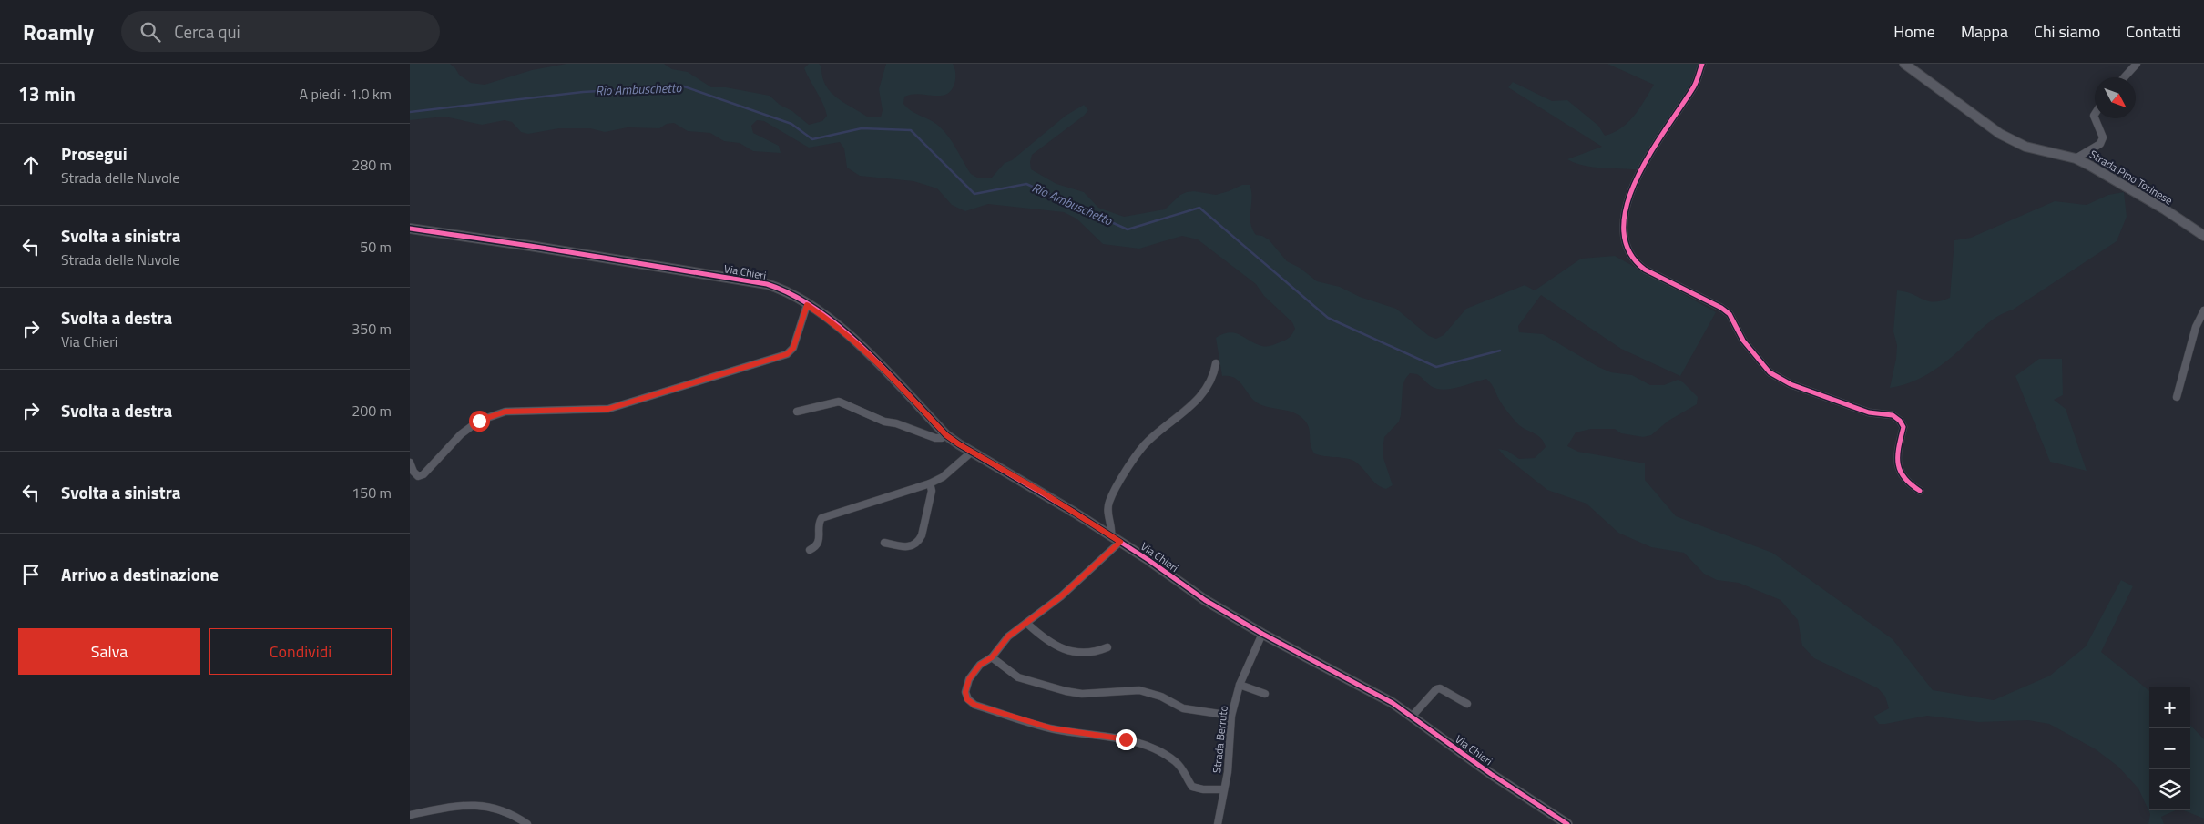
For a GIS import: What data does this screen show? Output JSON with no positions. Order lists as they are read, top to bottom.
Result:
{
  "streets": {
    "street": ["Strada Pino Torinese", "Via Chieri", "Strada Berruto"]
  },
  "crossings": [
    ["Via Chieri", "Strada Berruto"]
  ],
  "water": ["Rio Ambuschetto"],
  "north": "bottom right",
  "page": {
    "header": "Roamly",
    "search": "Cerca qui",
    "nav": [
      "Home",
      "Mappa",
      "Chi siamo",
      "Contatti"
    ],
    "heading": ["13 min", "A piedi · 1.0 km"],
    "list": [
      ["Prosegui", "Strada delle Nuvole", "280 m"],
      ["Svolta a sinistra", "Strada delle Nuvole", "50 m"],
      ["Svolta a destra", "Via Chieri", "350 m"],
      ["Svolta a destra", "200 m"],
      ["Svolta a sinistra", "150 m"],
      "Arrivo a destinazione"
    ],
    "buttons": ["Salva", "Condividi"],
    "map_buttons": ["+", "−"]
  }
}
